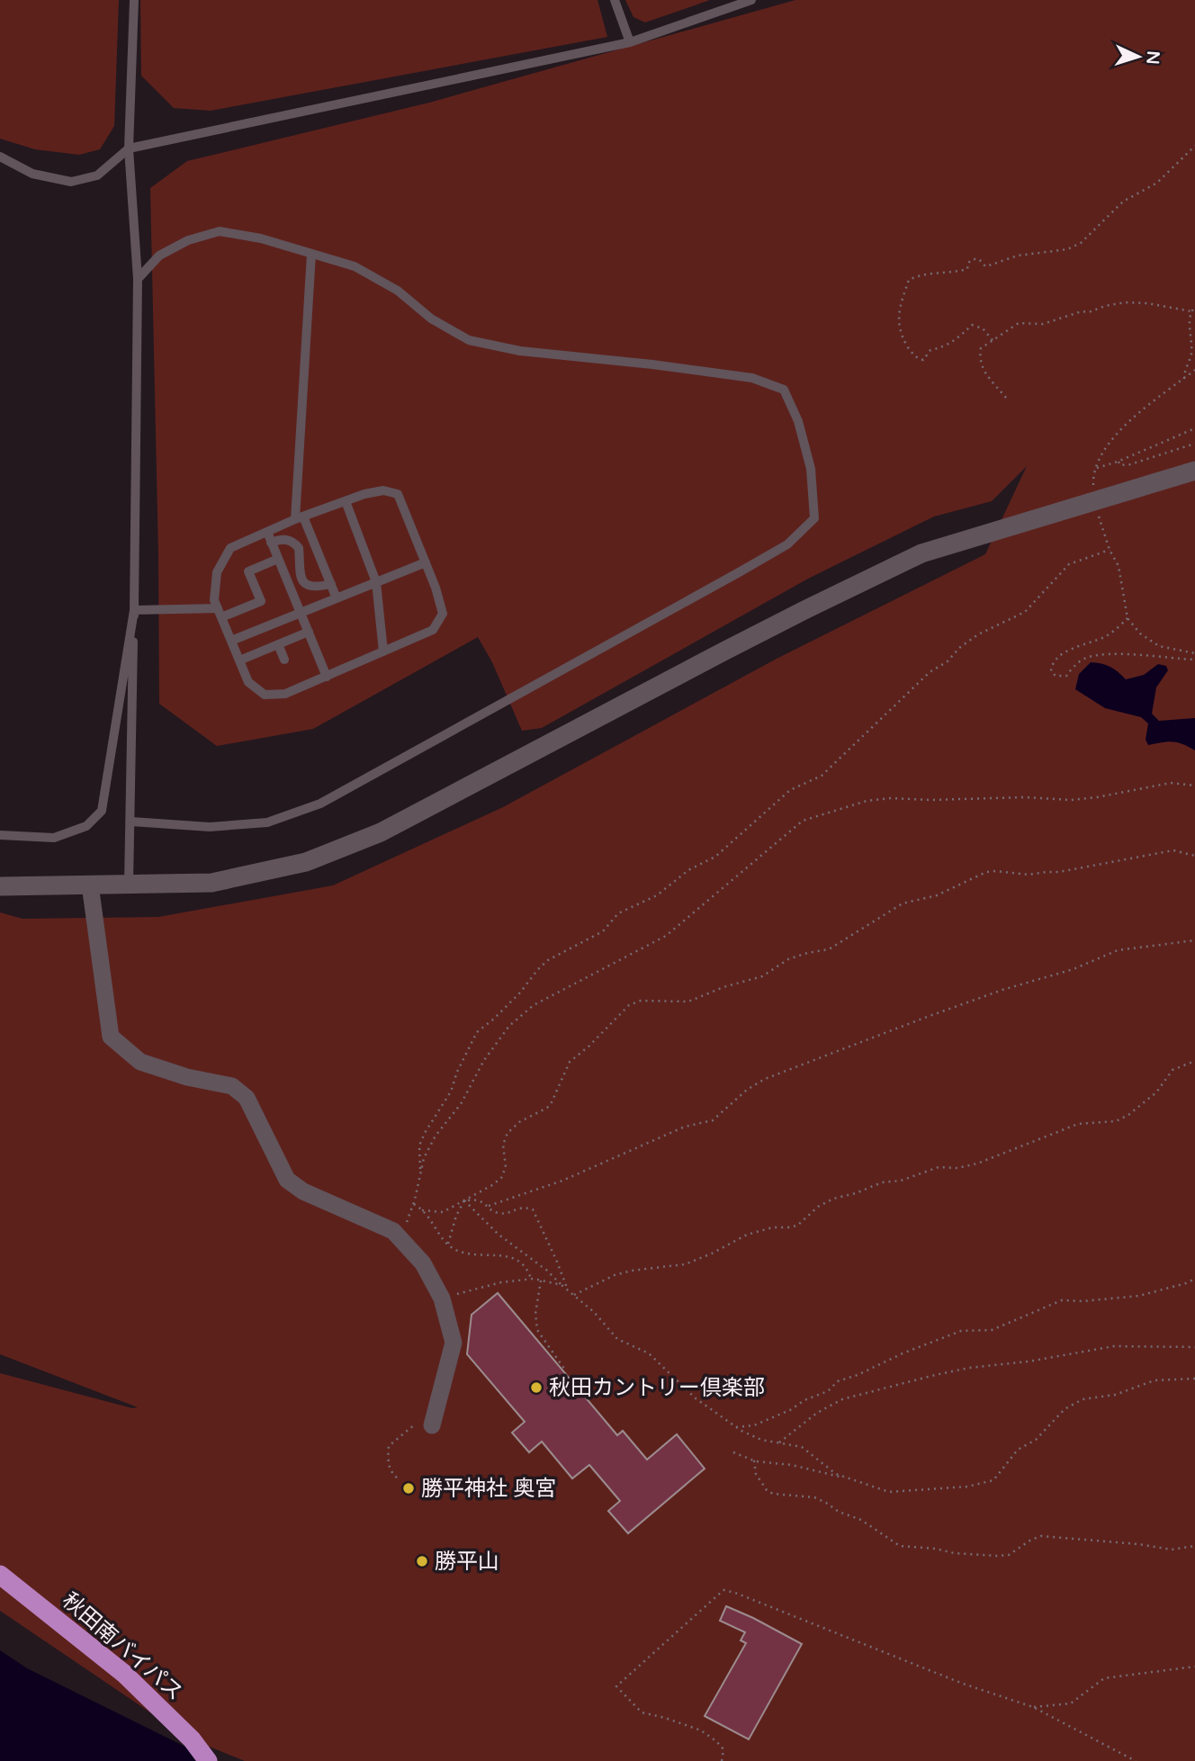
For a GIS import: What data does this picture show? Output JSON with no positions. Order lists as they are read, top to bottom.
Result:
{
  "streets": {
    "highway": ["秋田南バイパス"]
  },
  "places": ["秋田カントリー倶楽部", "勝平神社 奥宮", "勝平山"],
  "north": "right"
}
